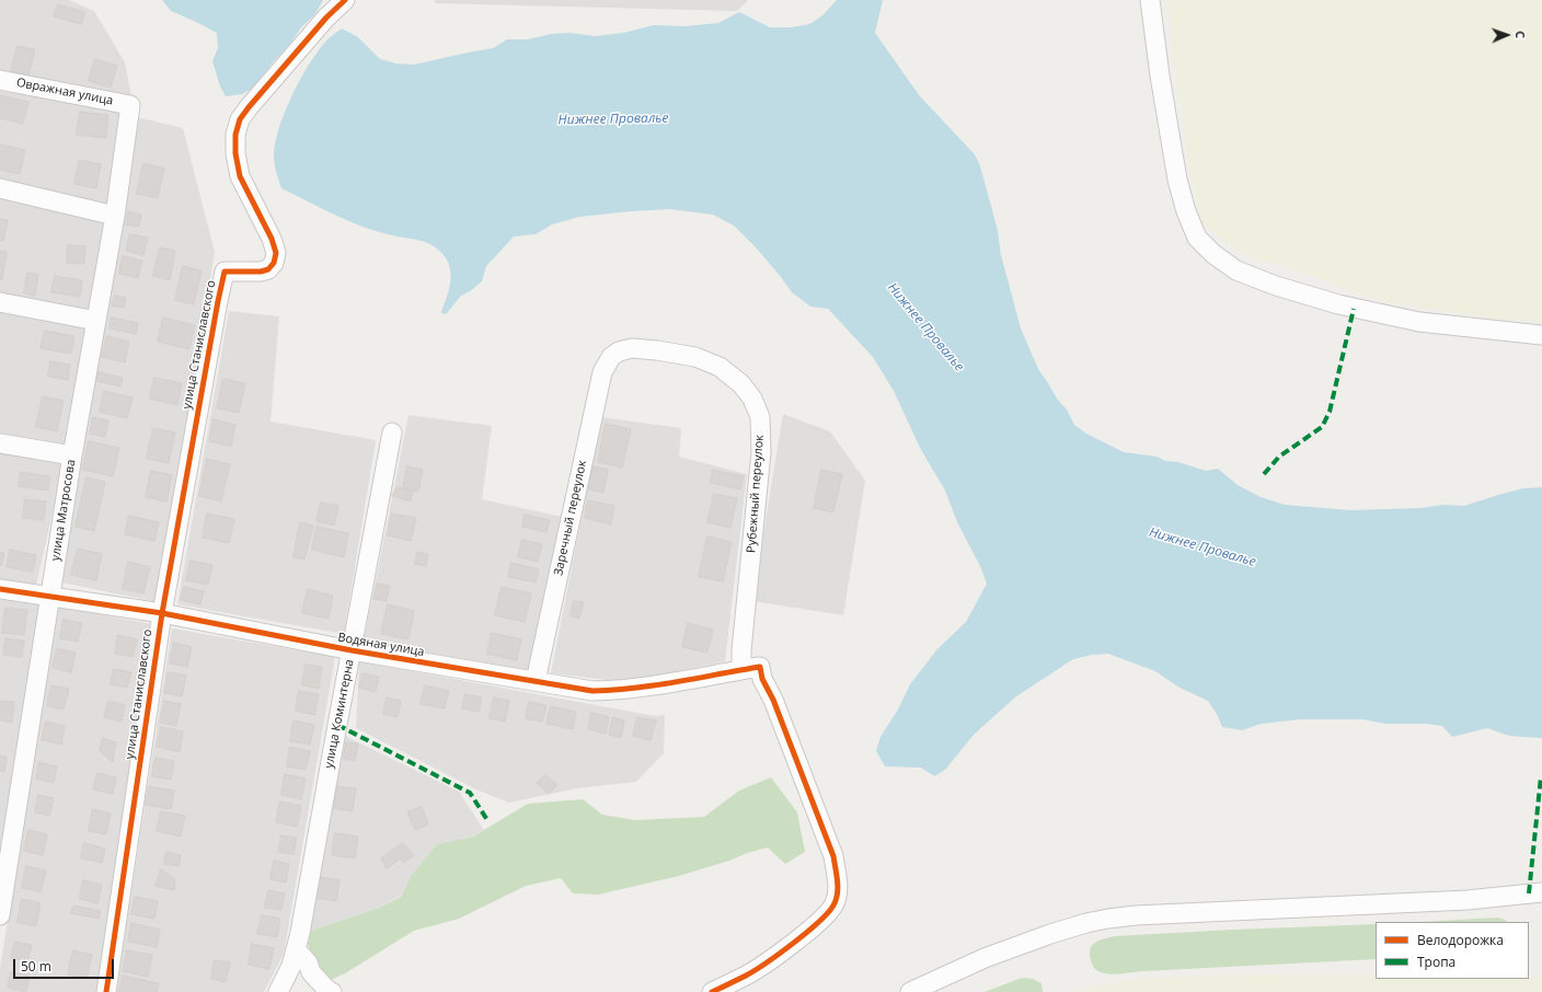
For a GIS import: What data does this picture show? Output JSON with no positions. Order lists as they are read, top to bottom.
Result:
{
  "streets": {
    "street": [
      "Овражная улица",
      "улица Станиславского",
      "Рубежный переулок",
      "улица Матросова",
      "Заречный переулок",
      "Водяная улица",
      "улица Коминтерна"
    ]
  },
  "crossings": [
    ["Овражная улица", "улица Матросова"],
    ["улица Станиславского", "Водяная улица"],
    ["Рубежный переулок", "Заречный переулок"],
    ["Рубежный переулок", "Водяная улица"],
    ["улица Матросова", "Водяная улица"],
    ["Заречный переулок", "Водяная улица"],
    ["Водяная улица", "улица Коминтерна"]
  ],
  "water": ["Нижнее Провалье"],
  "legend": ["Велодорожка", "Тропа"],
  "scale_bar": "50 m",
  "north": "right"
}
